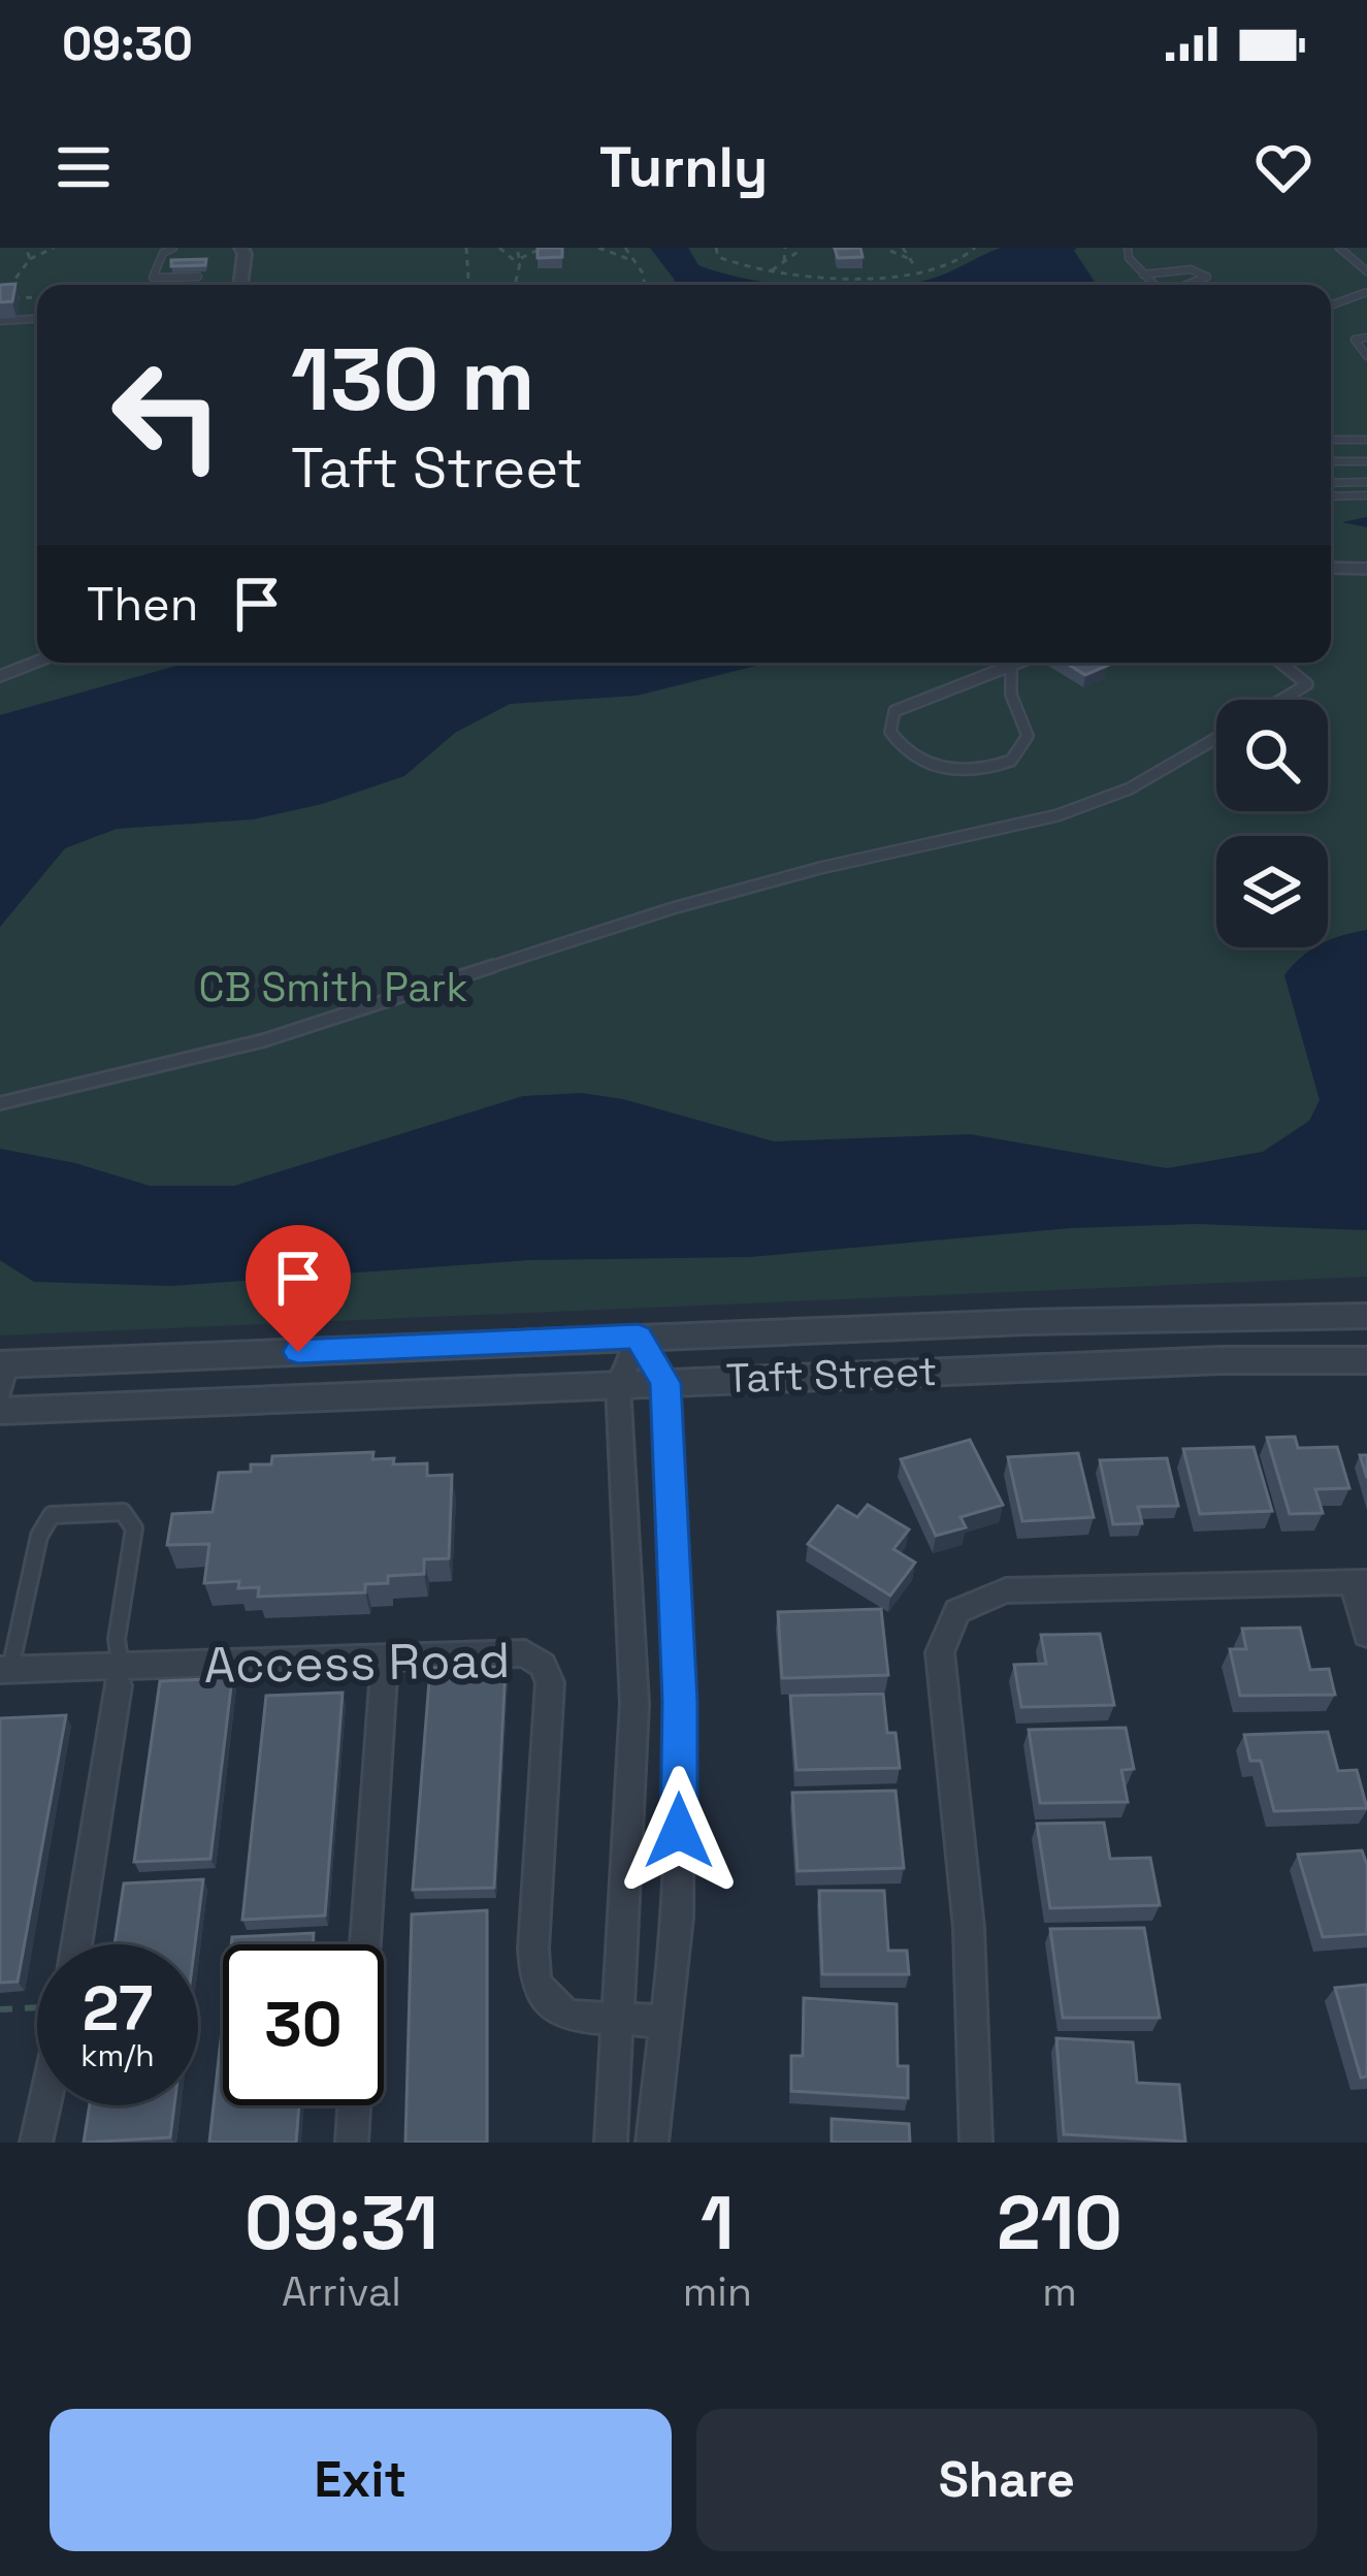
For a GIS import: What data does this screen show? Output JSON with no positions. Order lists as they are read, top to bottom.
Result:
{
  "streets": {
    "street": ["Taft Street", "Access Road"]
  },
  "parks": ["CB Smith Park"],
  "page": {
    "status": "09:30",
    "header": "Turnly",
    "turn": ["130 m", "Taft Street"],
    "then": "Then",
    "speed": "27 km/h",
    "limit": "30",
    "eta": [
      "09:31",
      "Arrival",
      "1",
      "min",
      "210",
      "m"
    ],
    "buttons": ["Exit", "Share"]
  }
}
